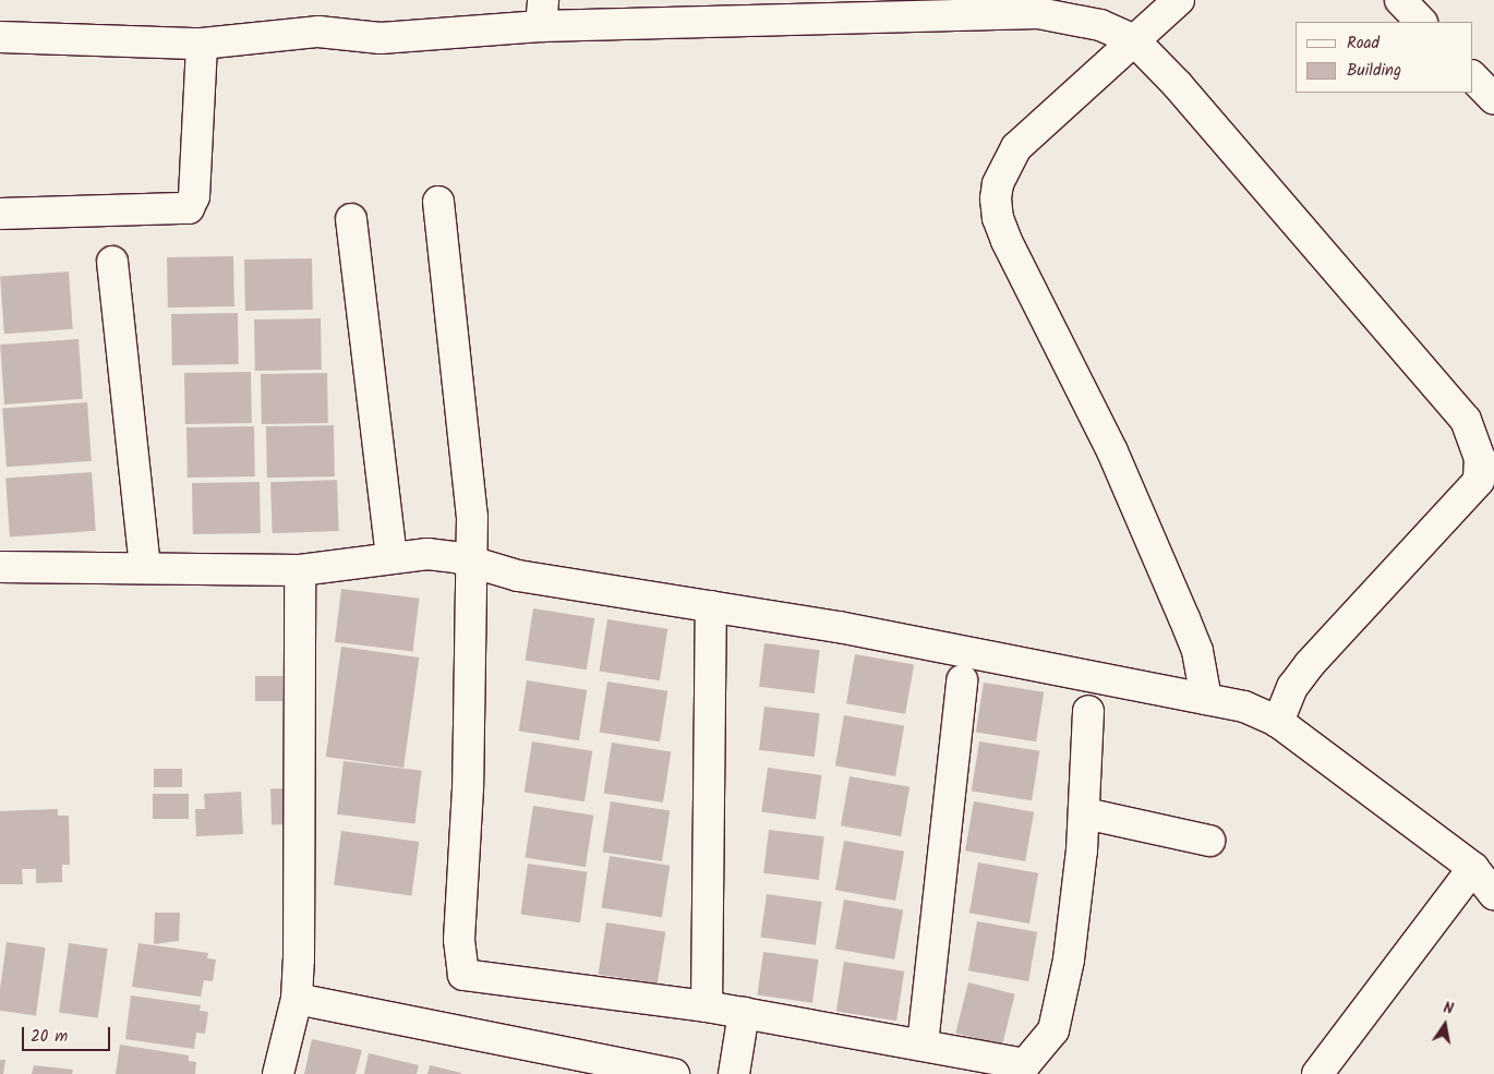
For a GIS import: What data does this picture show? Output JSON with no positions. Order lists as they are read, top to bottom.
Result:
{
  "legend": ["Road", "Building"],
  "scale_bar": "20 m",
  "north": "top"
}
